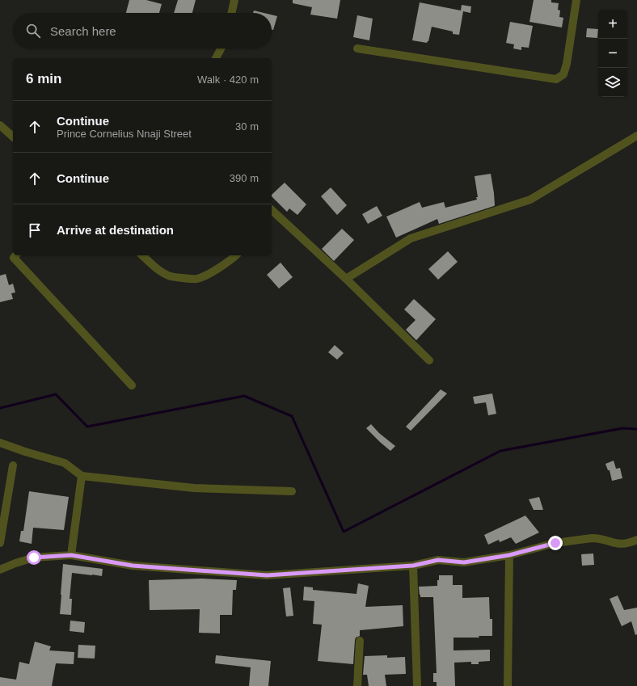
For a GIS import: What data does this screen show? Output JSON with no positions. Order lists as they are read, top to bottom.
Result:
{
  "page": {
    "map_buttons": ["+", "−"],
    "search": "Search here",
    "heading": ["6 min", "Walk · 420 m"],
    "list": [
      ["Continue", "Prince Cornelius Nnaji Street", "30 m"],
      ["Continue", "390 m"],
      "Arrive at destination"
    ]
  }
}
